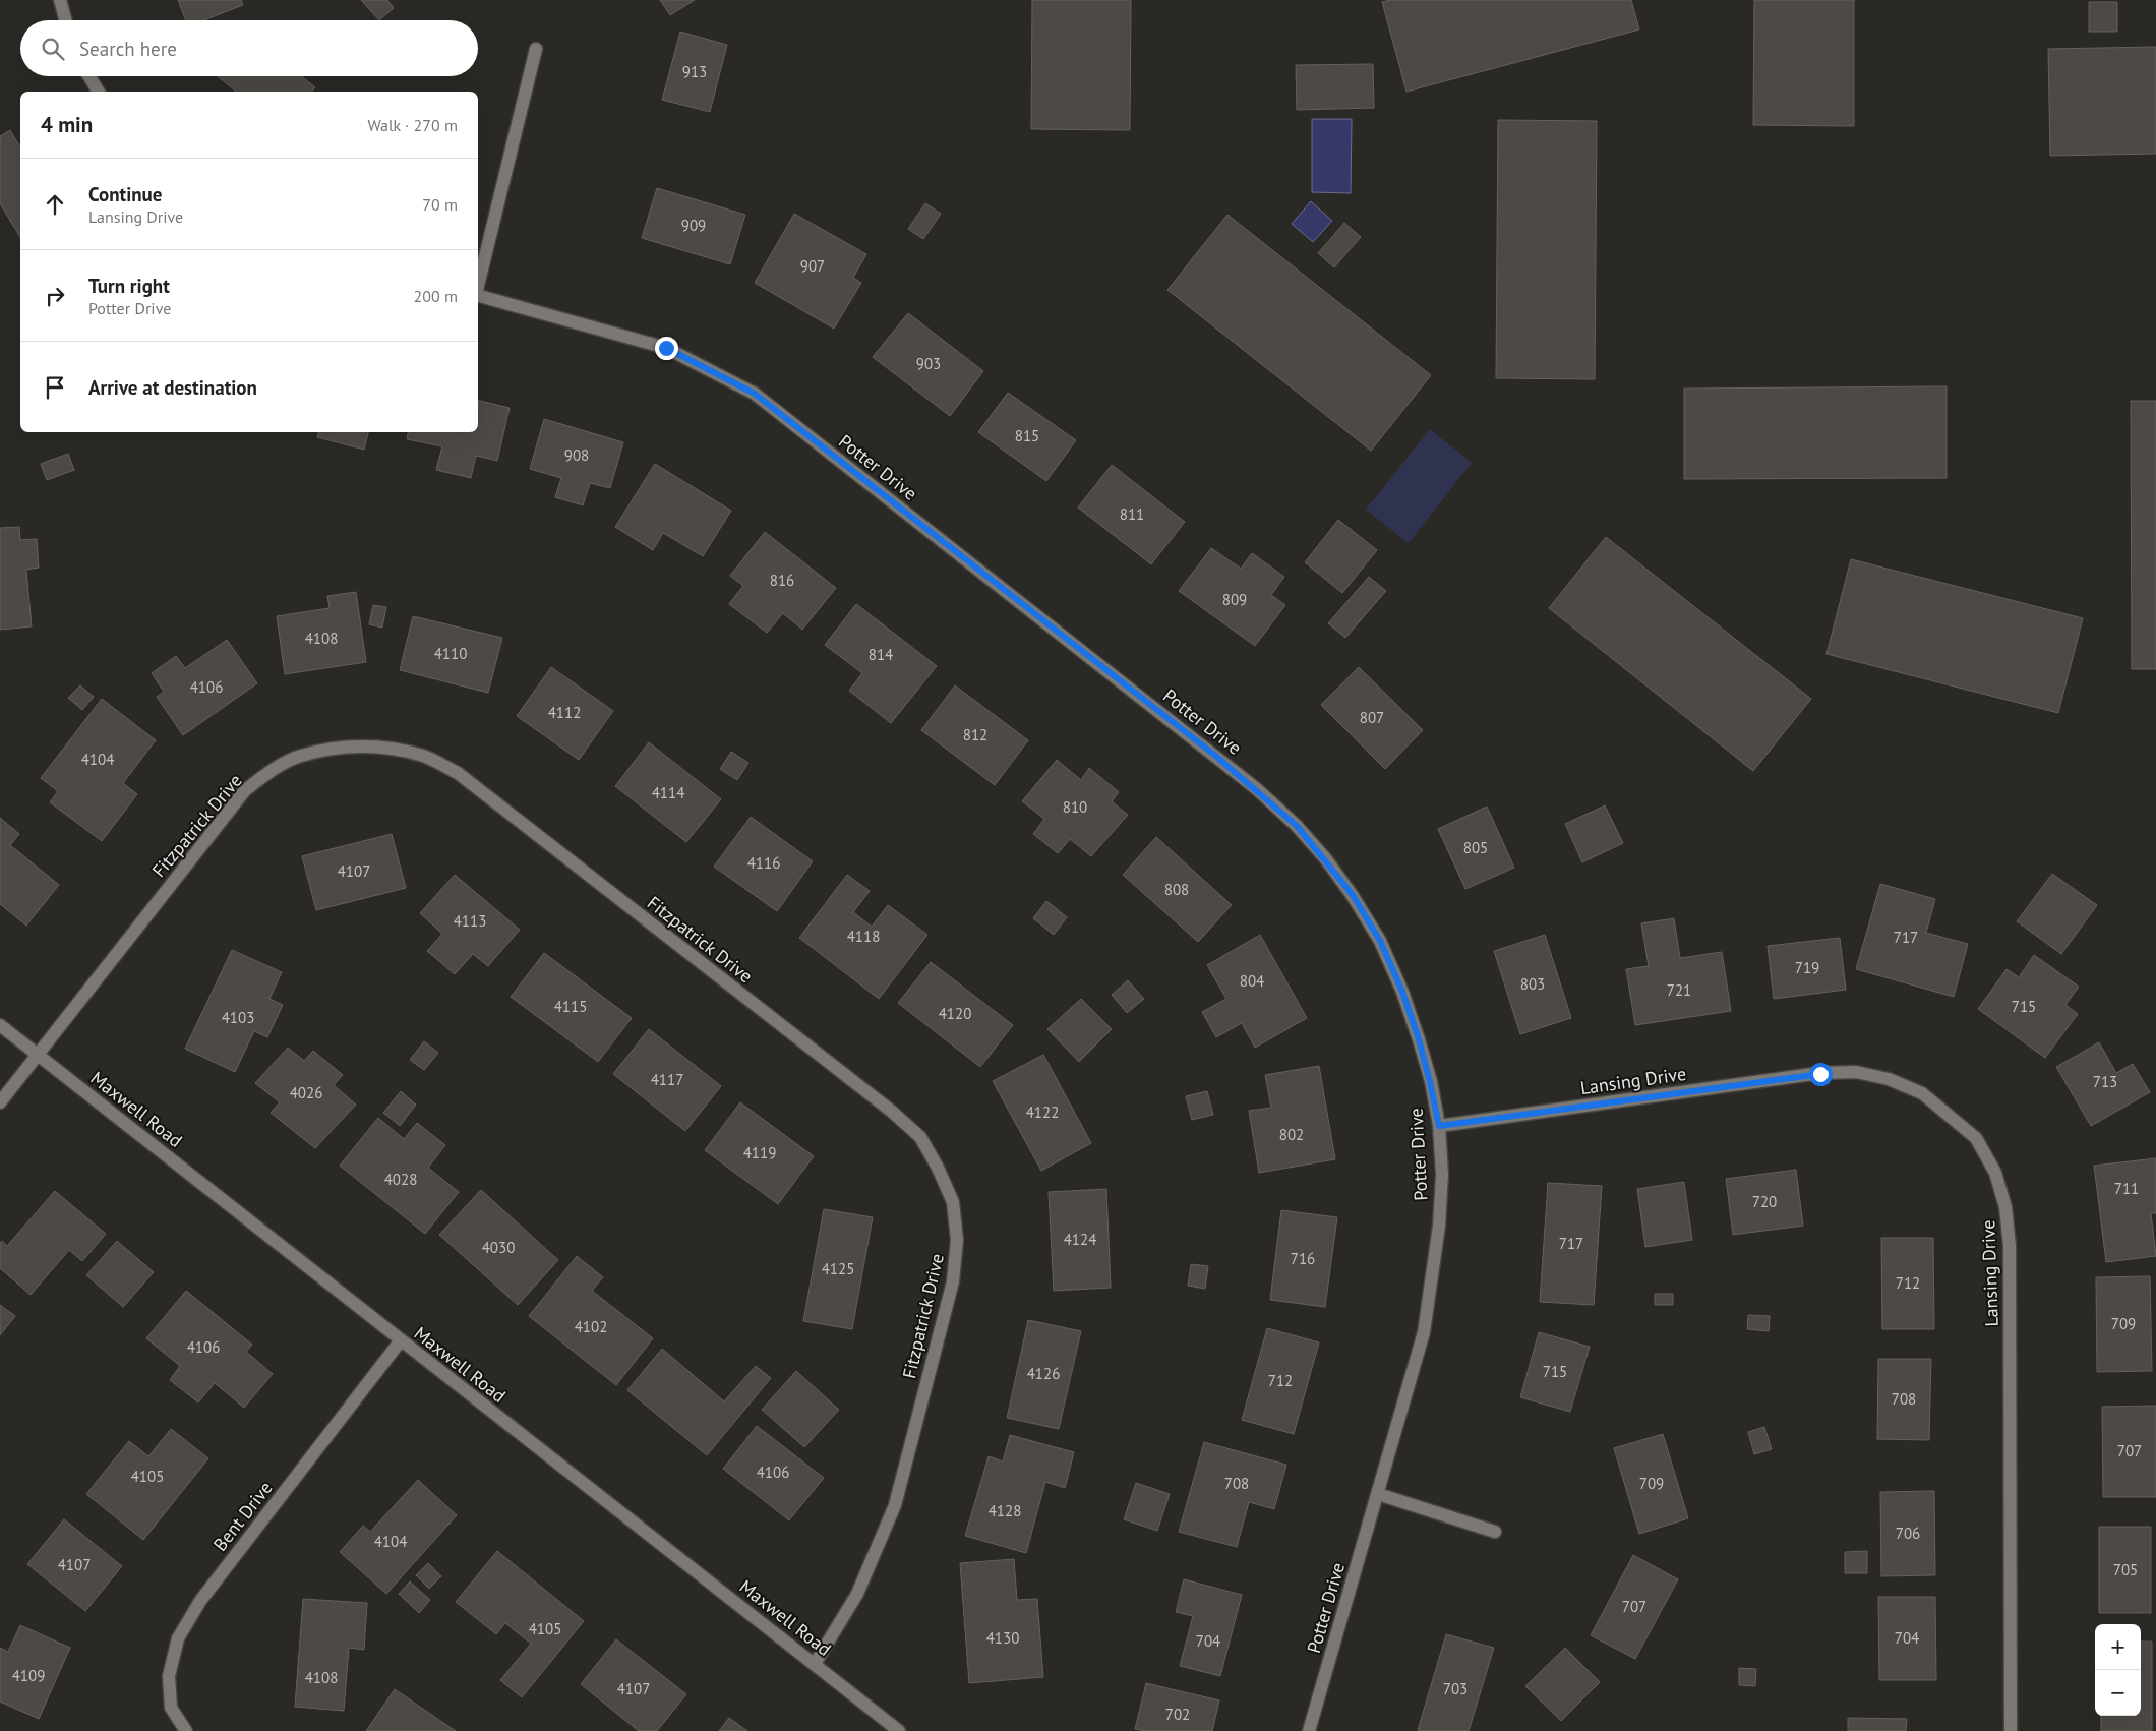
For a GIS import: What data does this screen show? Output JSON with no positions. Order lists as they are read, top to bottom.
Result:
{
  "streets": {
    "street": [
      "Potter Drive",
      "Fitzpatrick Drive",
      "Lansing Drive",
      "Maxwell Road",
      "Bent Drive"
    ]
  },
  "crossings": [
    ["Potter Drive", "Lansing Drive"],
    ["Fitzpatrick Drive", "Maxwell Road"],
    ["Maxwell Road", "Bent Drive"]
  ],
  "house_numbers": [
    "913",
    "909",
    "907",
    "903",
    "815",
    "908",
    "811",
    "816",
    "809",
    "4108",
    "4110",
    "814",
    "4106",
    "4112",
    "807",
    "812",
    "4104",
    "4114",
    "810",
    "805",
    "4116",
    "4107",
    "808",
    "4113",
    "4118",
    "717",
    "719",
    "804",
    "803",
    "721",
    "4115",
    "715",
    "4120",
    "4103",
    "4117",
    "713",
    "4026",
    "4122",
    "802",
    "4119",
    "4028",
    "711",
    "720",
    "4124",
    "717",
    "4030",
    "716",
    "4125",
    "712",
    "709",
    "4102",
    "4106",
    "715",
    "4126",
    "712",
    "708",
    "707",
    "4106",
    "4105",
    "708",
    "709",
    "4128",
    "706",
    "4104",
    "4107",
    "705",
    "707",
    "4105",
    "4130",
    "704",
    "704",
    "4109",
    "4108",
    "4107",
    "703",
    "702"
  ],
  "page": {
    "search": "Search here",
    "heading": ["4 min", "Walk · 270 m"],
    "list": [
      ["Continue", "Lansing Drive", "70 m"],
      ["Turn right", "Potter Drive", "200 m"],
      "Arrive at destination"
    ],
    "map_buttons": ["+", "−"]
  }
}
